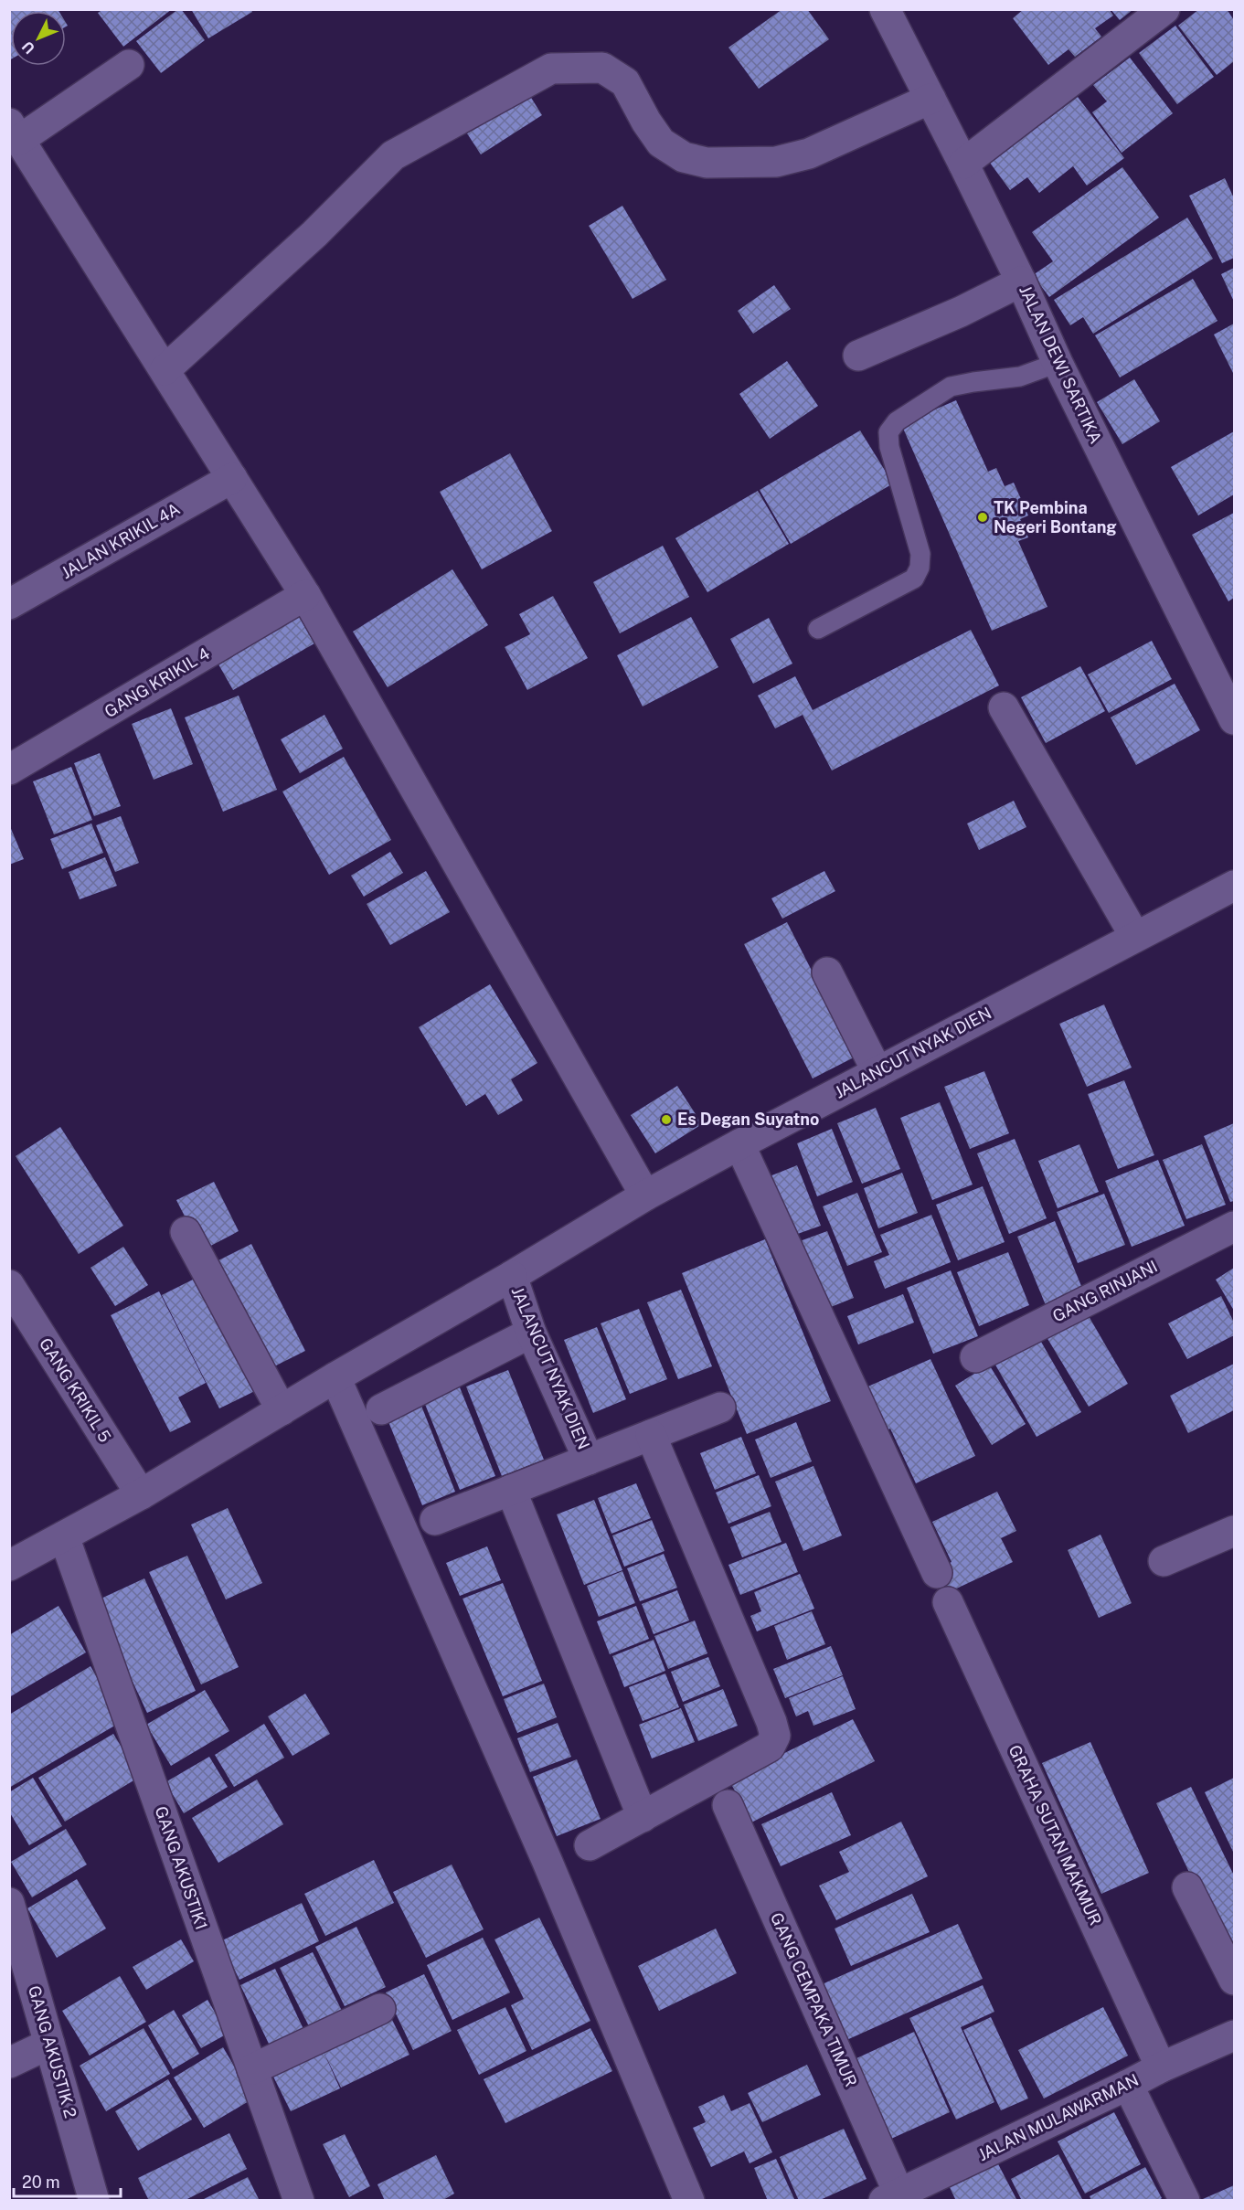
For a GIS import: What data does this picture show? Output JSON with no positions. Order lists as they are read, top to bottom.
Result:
{
  "streets": {
    "street": [
      "JALAN DEWI SARTIKA",
      "JALAN KRIKIL 4A",
      "GANG KRIKIL 4",
      "JALANCUT NYAK DIEN",
      "GANG RINJANI",
      "GANG KRIKIL 5",
      "GRAHA SUTAN MAKMUR",
      "GANG AKUSTIK1",
      "GANG CEMPAKA TIMUR",
      "GANG AKUSTIK 2",
      "JALAN MULAWARMAN"
    ]
  },
  "crossings": [
    ["GRAHA SUTAN MAKMUR", "JALAN MULAWARMAN"],
    ["GANG CEMPAKA TIMUR", "JALAN MULAWARMAN"]
  ],
  "places": ["TK Pembina Negeri Bontang", "Es Degan Suyatno"],
  "scale_bar": "20 m",
  "north": "bottom left"
}
